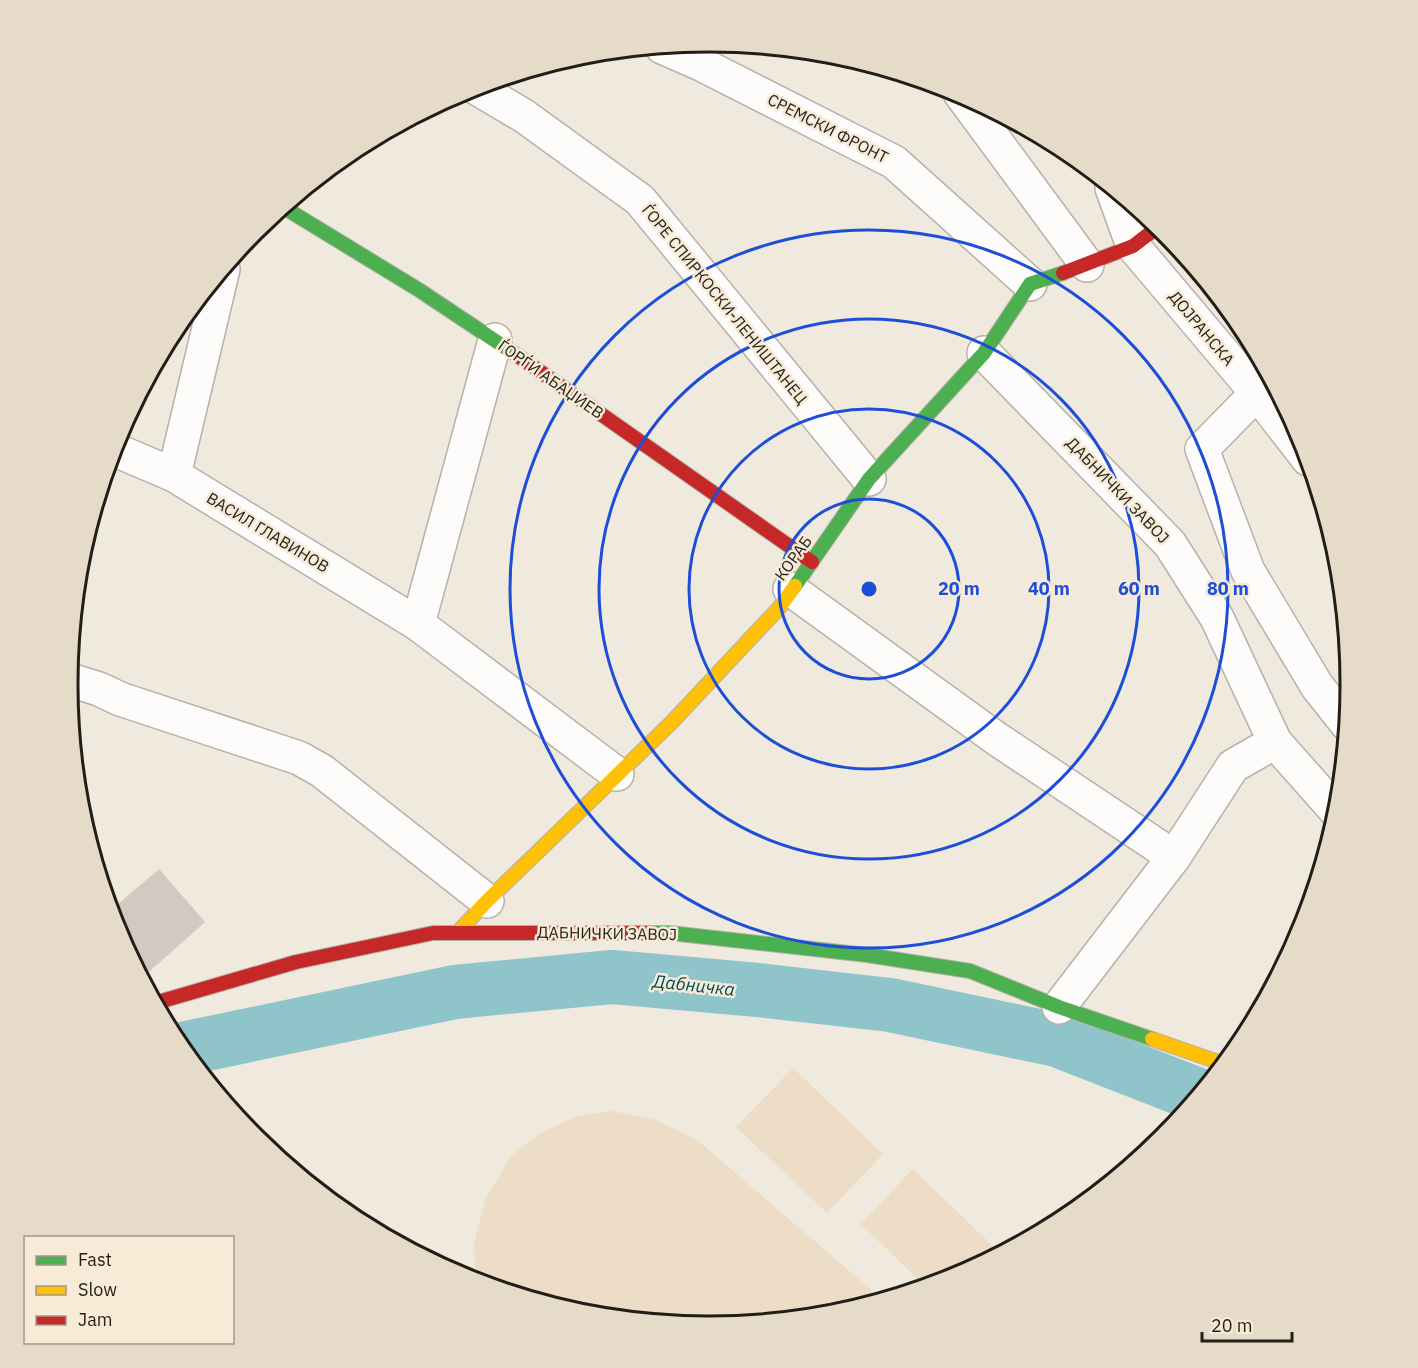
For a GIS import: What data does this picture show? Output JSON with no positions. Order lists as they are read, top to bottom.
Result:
{
  "streets": {
    "street": [
      "СРЕМСКИ ФРОНТ",
      "ЃОРЕ СПИРКОСКИ-ЛЕНИШТАНЕЦ",
      "ДОЈРАНСКА",
      "ЃОРЃИ АБАЏИЕВ",
      "ДАБНИЧКИ ЗАВОЈ",
      "ВАСИЛ ГЛАВИНОВ",
      "КОРАБ"
    ]
  },
  "crossings": [
    ["СРЕМСКИ ФРОНТ", "КОРАБ"],
    ["ЃОРЕ СПИРКОСКИ-ЛЕНИШТАНЕЦ", "КОРАБ"],
    ["ЃОРЃИ АБАЏИЕВ", "КОРАБ"],
    ["ДАБНИЧКИ ЗАВОЈ", "КОРАБ"],
    ["ВАСИЛ ГЛАВИНОВ", "КОРАБ"]
  ],
  "water": ["Дабничка"],
  "legend": ["Fast", "Slow", "Jam"],
  "scale_bar": "20 m",
  "rings": [
    "20 m",
    "40 m",
    "60 m",
    "80 m"
  ]
}
